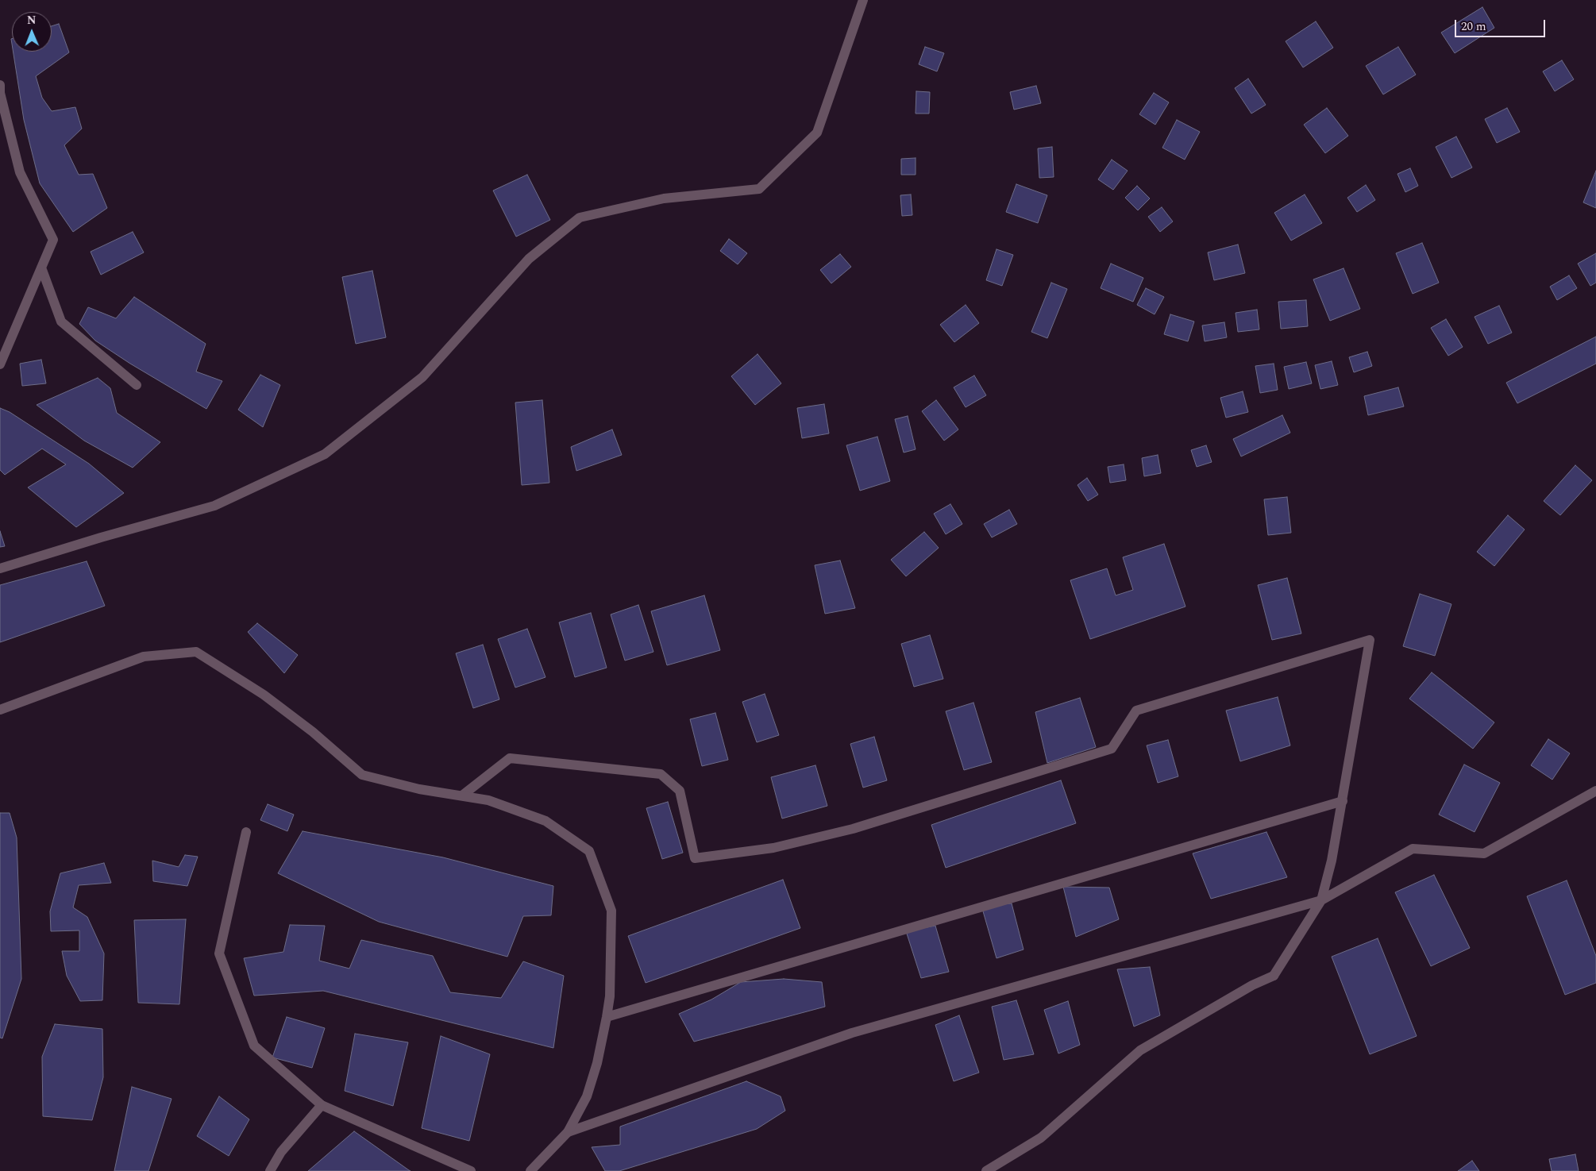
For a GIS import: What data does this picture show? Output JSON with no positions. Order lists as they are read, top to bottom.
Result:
{
  "scale_bar": "20 m",
  "north": "top"
}
